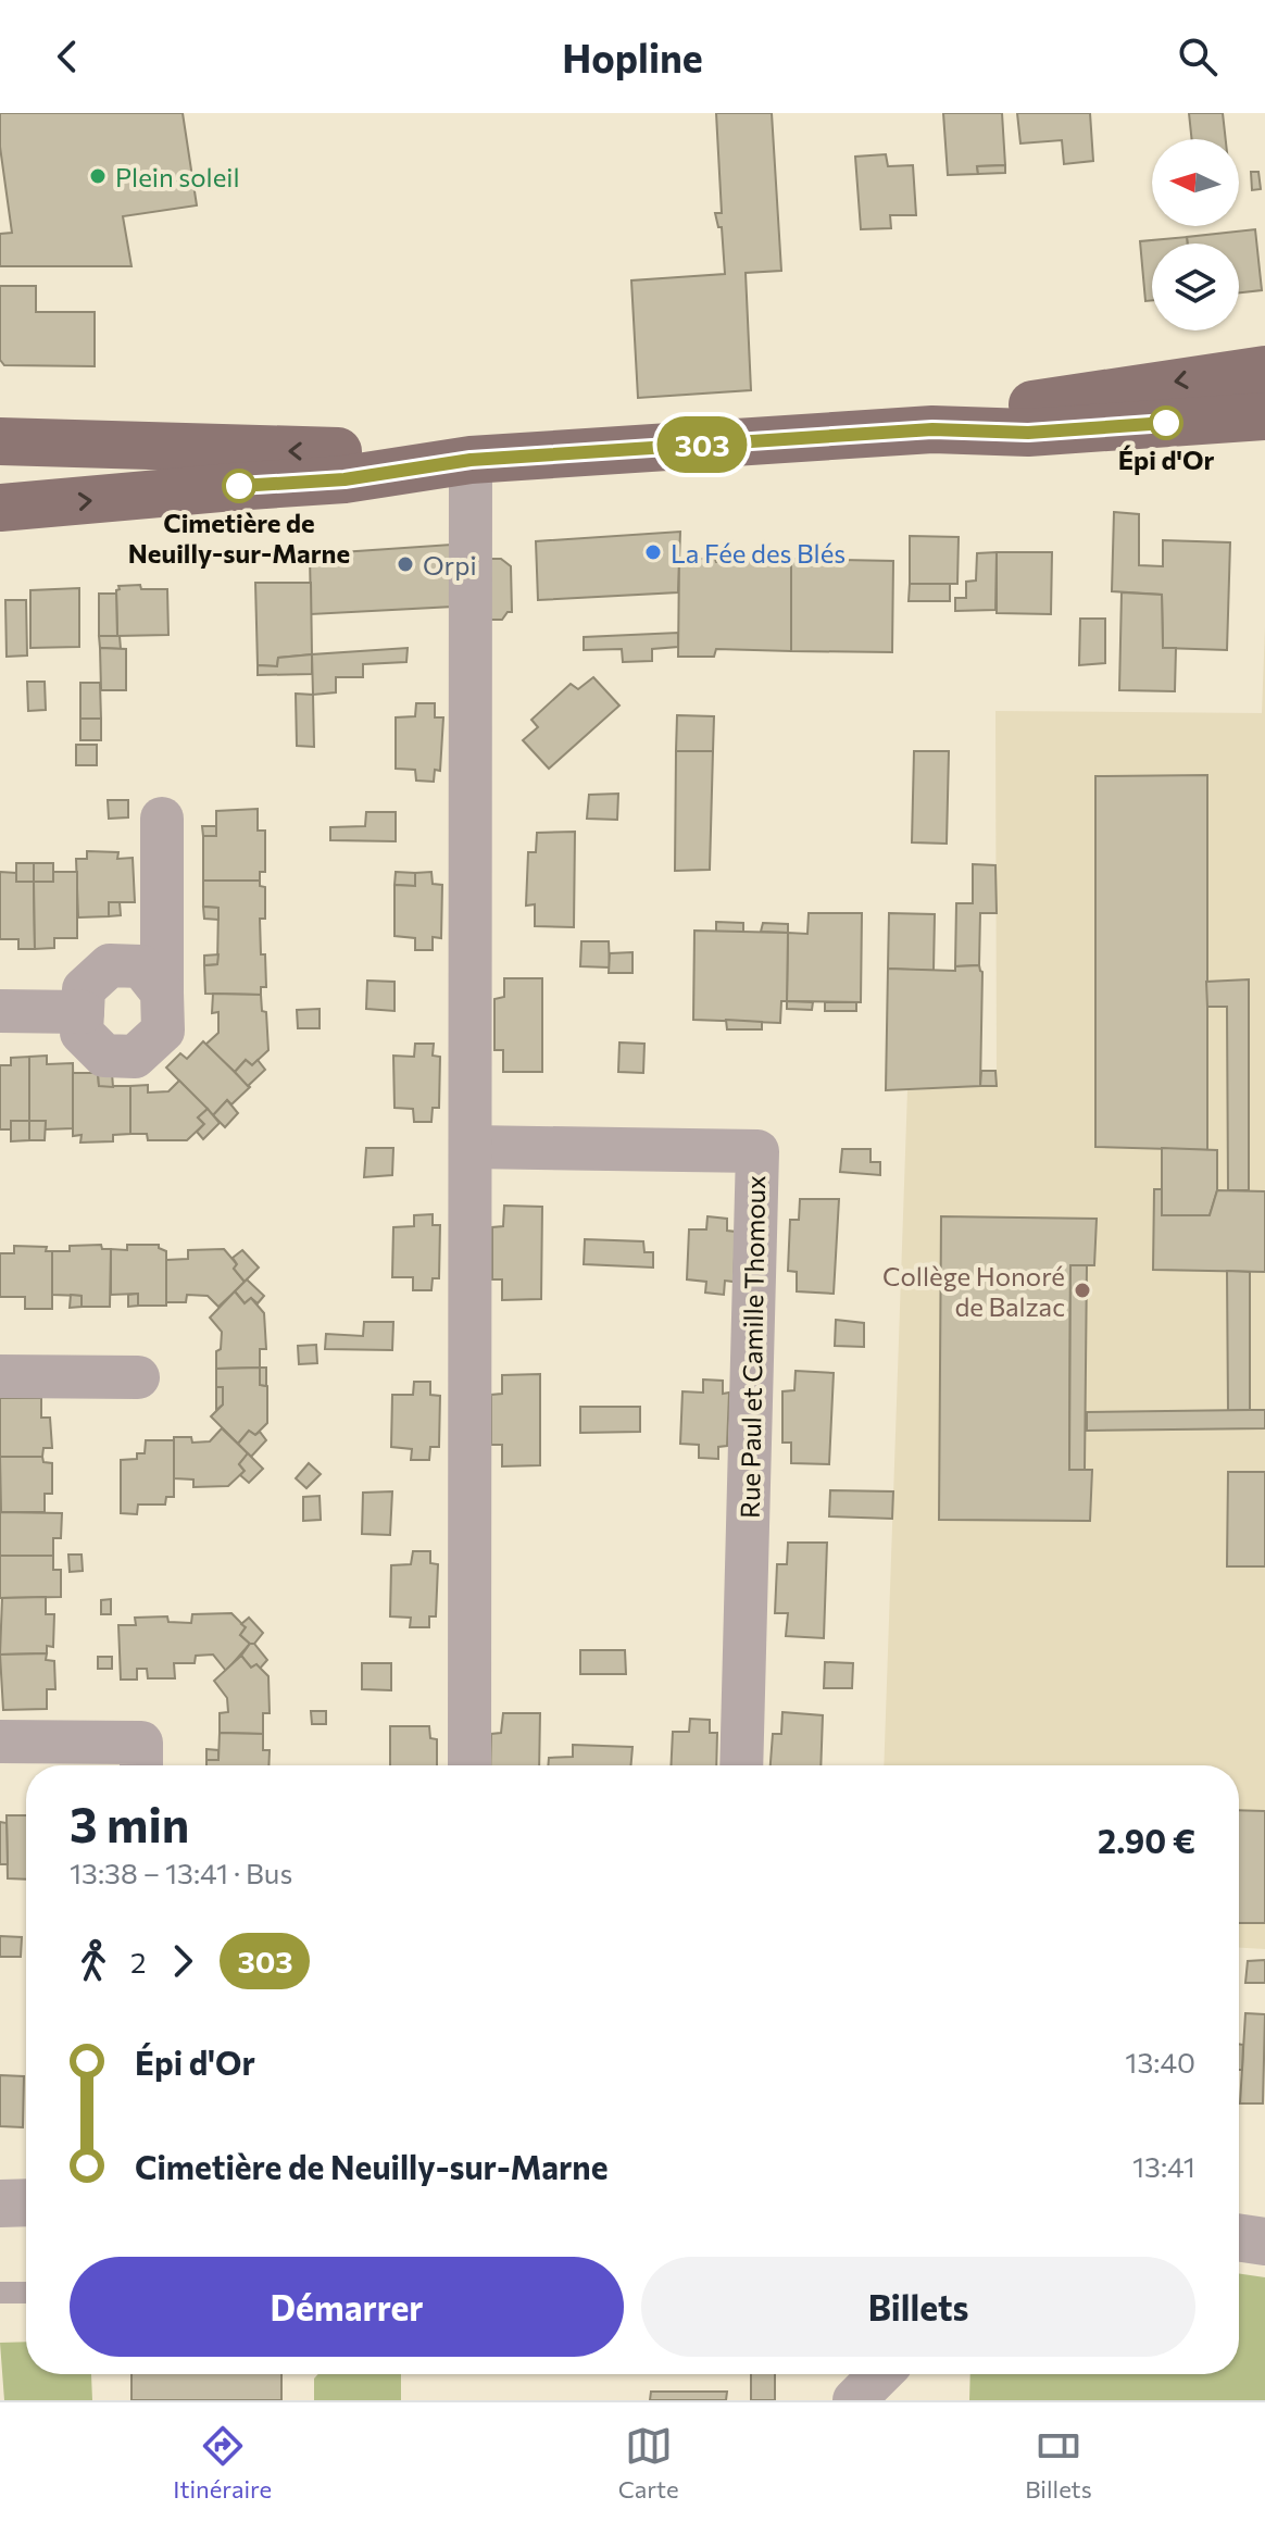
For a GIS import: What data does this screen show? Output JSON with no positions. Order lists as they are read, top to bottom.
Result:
{
  "streets": {
    "street": ["Rue Paul et Camille Thomoux"]
  },
  "places": [
    "Plein soleil",
    "Épi d'Or",
    "Cimetière de Neuilly-sur-Marne",
    "La Fée des Blés",
    "Orpi",
    "Collège Honoré de Balzac"
  ],
  "lines": ["bus line 303"],
  "north": "left",
  "page": {
    "header": "Hopline",
    "on_map": "303",
    "heading": ["3 min", "13:38 – 13:41 · Bus", "2.90 €"],
    "legs": ["2", "303"],
    "list": [
      {
        "name": "Épi d'Or",
        "value": "13:40"
      },
      {
        "name": "Cimetière de Neuilly-sur-Marne",
        "value": "13:41"
      }
    ],
    "buttons": ["Démarrer", "Billets"],
    "tabs": ["Itinéraire", "Carte", "Billets"]
  }
}
